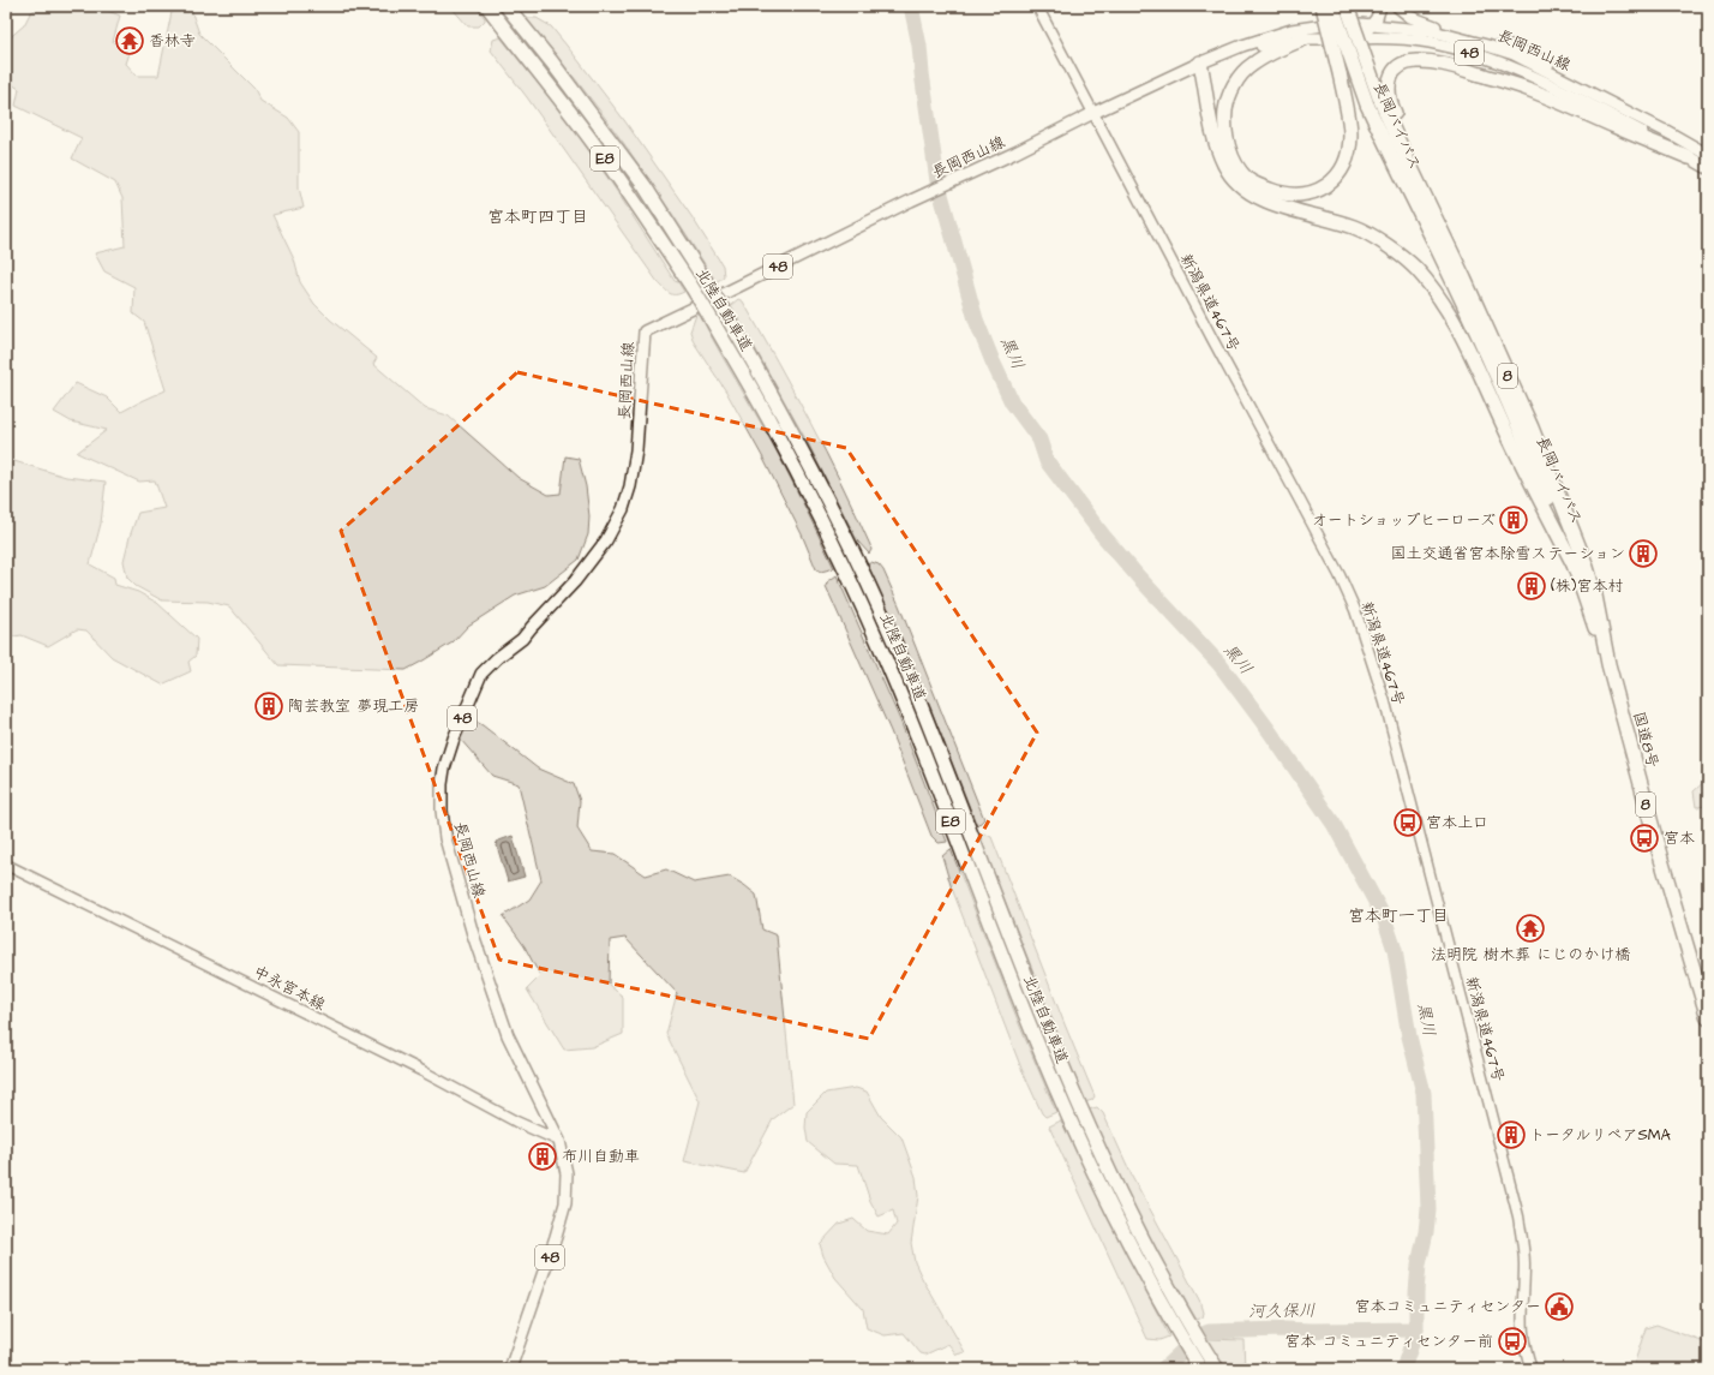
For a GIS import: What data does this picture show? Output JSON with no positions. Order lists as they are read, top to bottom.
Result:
{
  "streets": {
    "highway": [
      "長岡バイパス",
      "E8",
      "北陸自動車道",
      "8",
      "国道8号"
    ],
    "main road": [
      "長岡西山線",
      "48",
      "新潟県道467号",
      "中永宮本線"
    ]
  },
  "crossings": [
    ["長岡西山線", "48"],
    ["長岡西山線", "新潟県道467号"],
    ["長岡西山線", "中永宮本線"],
    ["長岡バイパス", "国道8号"]
  ],
  "districts": ["宮本町四丁目", "宮本町一丁目"],
  "water": ["黒川", "河久保川"],
  "places": {
    "temple": ["香林寺", "法明院 樹木葬 にじのかけ橋"],
    "building": [
      "オートショップヒーローズ",
      "国土交通省宮本除雪ステーション",
      "(株)宮本村",
      "陶芸教室 夢現工房",
      "トータルリペアSMA",
      "布川自動車"
    ],
    "bus stop": ["宮本上口", "宮本", "宮本 コミュニティセンター前"],
    "public building": ["宮本コミュニティセンター"]
  }
}
